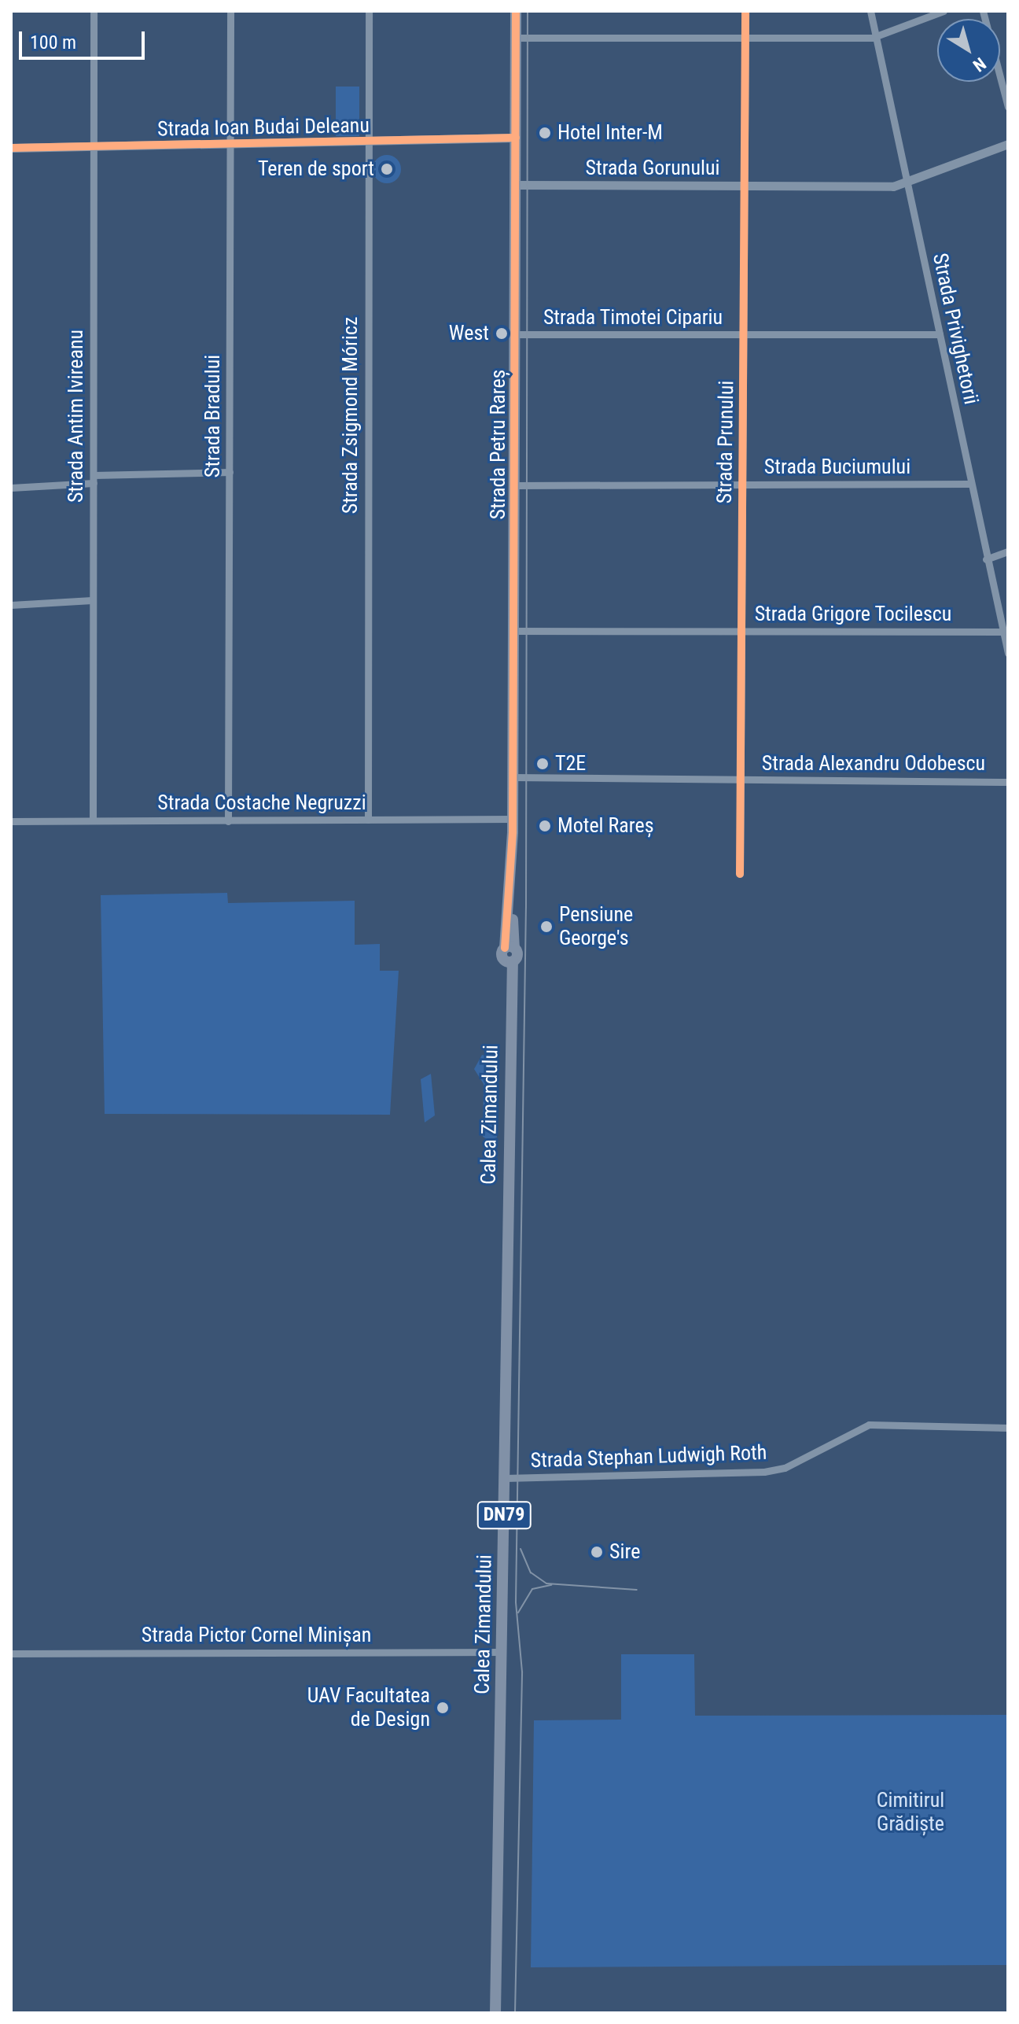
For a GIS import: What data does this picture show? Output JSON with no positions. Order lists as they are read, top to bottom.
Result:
{
  "streets": {
    "main road": ["Strada Petru Rareș", "Calea Zimandului", "DN79"],
    "street": [
      "Strada Ioan Budai Deleanu",
      "Strada Gorunului",
      "Strada Timotei Cipariu",
      "Strada Privighetorii",
      "Strada Zsigmond Móricz",
      "Strada Antim Ivireanu",
      "Strada Bradului",
      "Strada Prunului",
      "Strada Buciumului",
      "Strada Grigore Tocilescu",
      "Strada Alexandru Odobescu",
      "Strada Costache Negruzzi",
      "Strada Stephan Ludwigh Roth",
      "Strada Pictor Cornel Minișan"
    ]
  },
  "crossings": [
    ["Strada Ioan Budai Deleanu", "Strada Zsigmond Móricz"],
    ["Strada Ioan Budai Deleanu", "Strada Antim Ivireanu"],
    ["Strada Ioan Budai Deleanu", "Strada Bradului"],
    ["Strada Ioan Budai Deleanu", "Strada Petru Rareș"],
    ["Strada Gorunului", "Strada Privighetorii"],
    ["Strada Gorunului", "Strada Prunului"],
    ["Strada Gorunului", "Strada Petru Rareș"],
    ["Strada Timotei Cipariu", "Strada Privighetorii"],
    ["Strada Timotei Cipariu", "Strada Prunului"],
    ["Strada Timotei Cipariu", "Strada Petru Rareș"],
    ["Strada Privighetorii", "Strada Buciumului"],
    ["Strada Privighetorii", "Strada Grigore Tocilescu"],
    ["Strada Zsigmond Móricz", "Strada Costache Negruzzi"],
    ["Strada Antim Ivireanu", "Strada Costache Negruzzi"],
    ["Strada Bradului", "Strada Costache Negruzzi"],
    ["Strada Prunului", "Strada Buciumului"],
    ["Strada Prunului", "Strada Grigore Tocilescu"],
    ["Strada Prunului", "Strada Alexandru Odobescu"],
    ["Strada Petru Rareș", "Strada Buciumului"],
    ["Strada Petru Rareș", "Strada Grigore Tocilescu"],
    ["Strada Petru Rareș", "Strada Alexandru Odobescu"],
    ["Strada Petru Rareș", "Strada Costache Negruzzi"],
    ["Strada Petru Rareș", "Calea Zimandului"],
    ["Calea Zimandului", "Strada Stephan Ludwigh Roth"],
    ["Calea Zimandului", "Strada Pictor Cornel Minișan"]
  ],
  "parks": ["Cimitirul Grădiște"],
  "places": [
    "Hotel Inter-M",
    "Teren de sport",
    "West",
    "T2E",
    "Motel Rareș",
    "Pensiune George's",
    "Sire",
    "UAV Facultatea de Design"
  ],
  "scale_bar": "100 m",
  "north": "bottom right"
}
